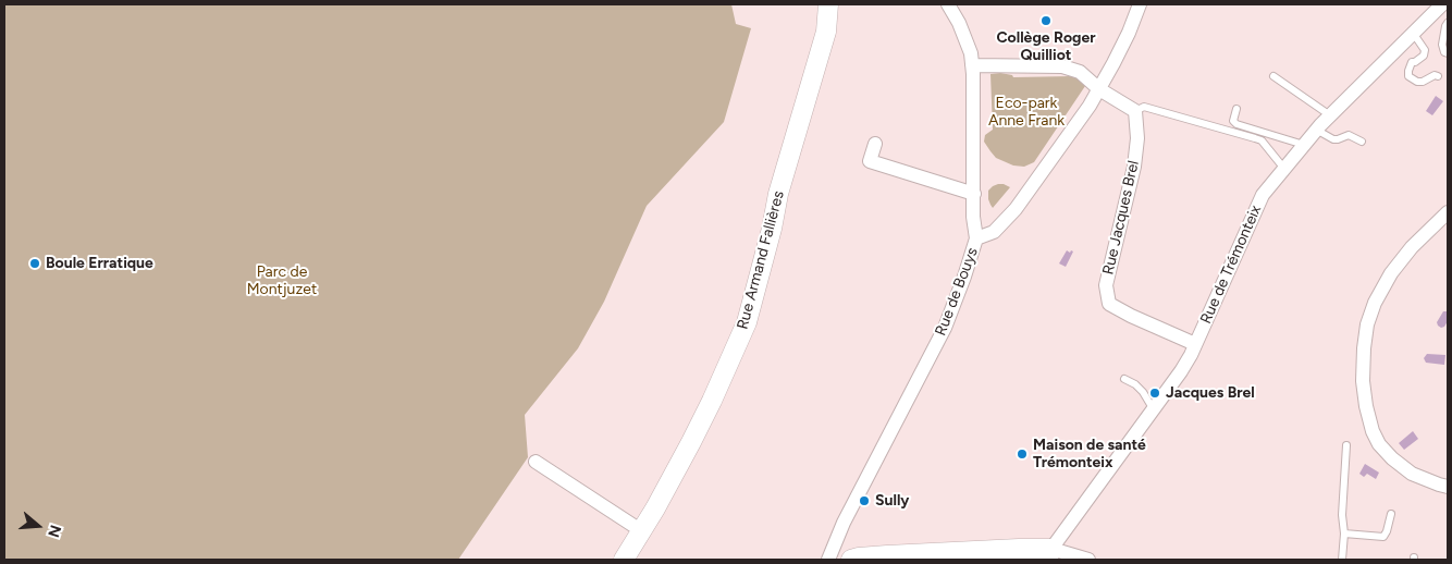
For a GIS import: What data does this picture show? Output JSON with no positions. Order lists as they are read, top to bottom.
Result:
{
  "streets": {
    "street": [
      "Rue Jacques Brel",
      "Rue Armand Fallières",
      "Rue de Trémonteix",
      "Rue de Bouys"
    ]
  },
  "crossings": [
    ["Rue Jacques Brel", "Rue de Trémonteix"]
  ],
  "parks": ["Eco-park Anne Frank", "Parc de Montjuzet"],
  "places": [
    "Collège Roger Quilliot",
    "Boule Erratique",
    "Jacques Brel",
    "Maison de santé Trémonteix",
    "Sully"
  ],
  "north": "right"
}
